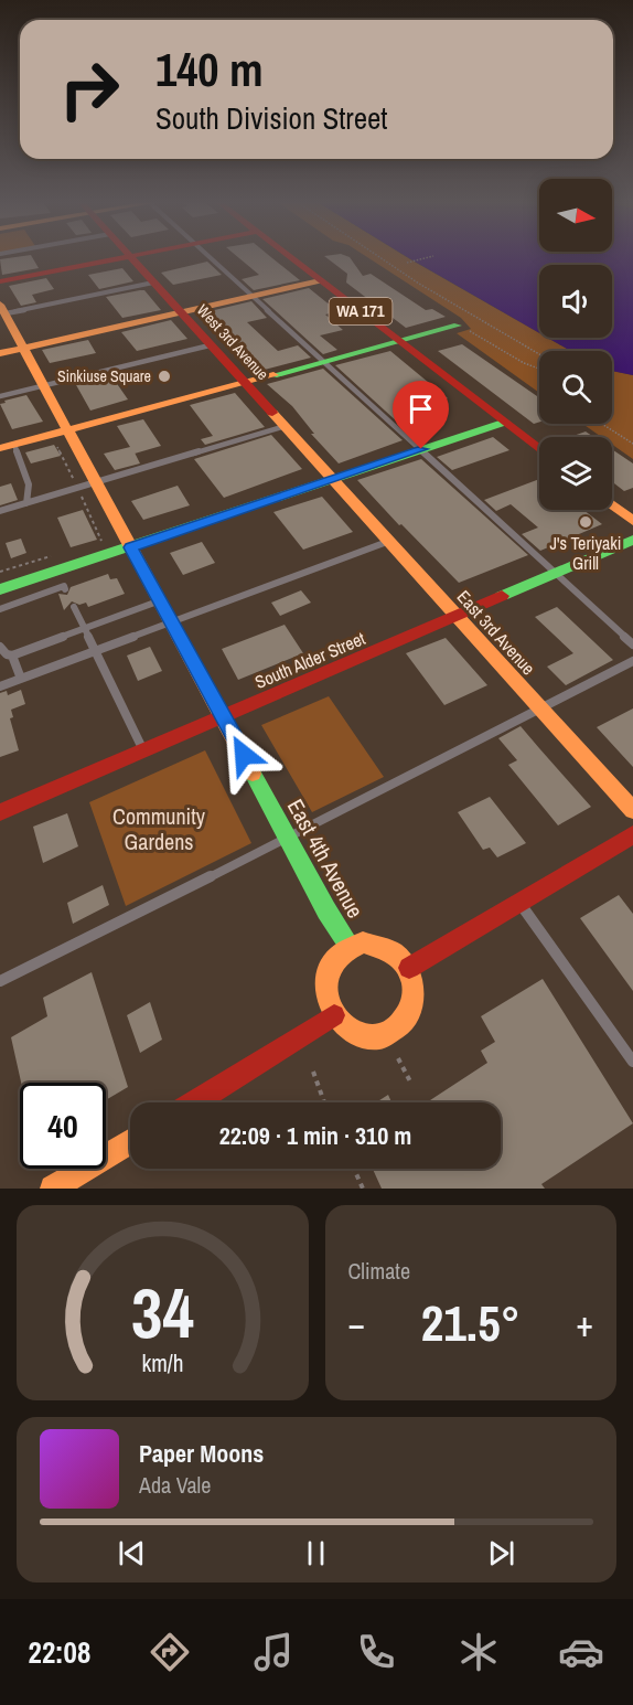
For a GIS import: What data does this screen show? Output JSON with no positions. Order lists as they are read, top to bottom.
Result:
{
  "streets": {
    "main road": [
      "WA 171",
      "West 3rd Avenue",
      "East 3rd Avenue",
      "South Alder Street",
      "East 4th Avenue"
    ]
  },
  "crossings": [
    ["West 3rd Avenue", "East 3rd Avenue"],
    ["East 3rd Avenue", "South Alder Street"],
    ["South Alder Street", "East 4th Avenue"]
  ],
  "parks": ["Community Gardens"],
  "places": ["Sinkiuse Square", "J's Teriyaki Grill"],
  "north": "right",
  "page": {
    "turn": ["140 m", "South Division Street"],
    "limit": "40",
    "trip": "22:09 · 1 min · 310 m",
    "tile": "Climate",
    "heat": ["−", "21.5°", "+"],
    "song": ["Paper Moons", "Ada Vale"],
    "tabs": "22:08",
    "gauge": ["34", "km/h"]
  }
}
